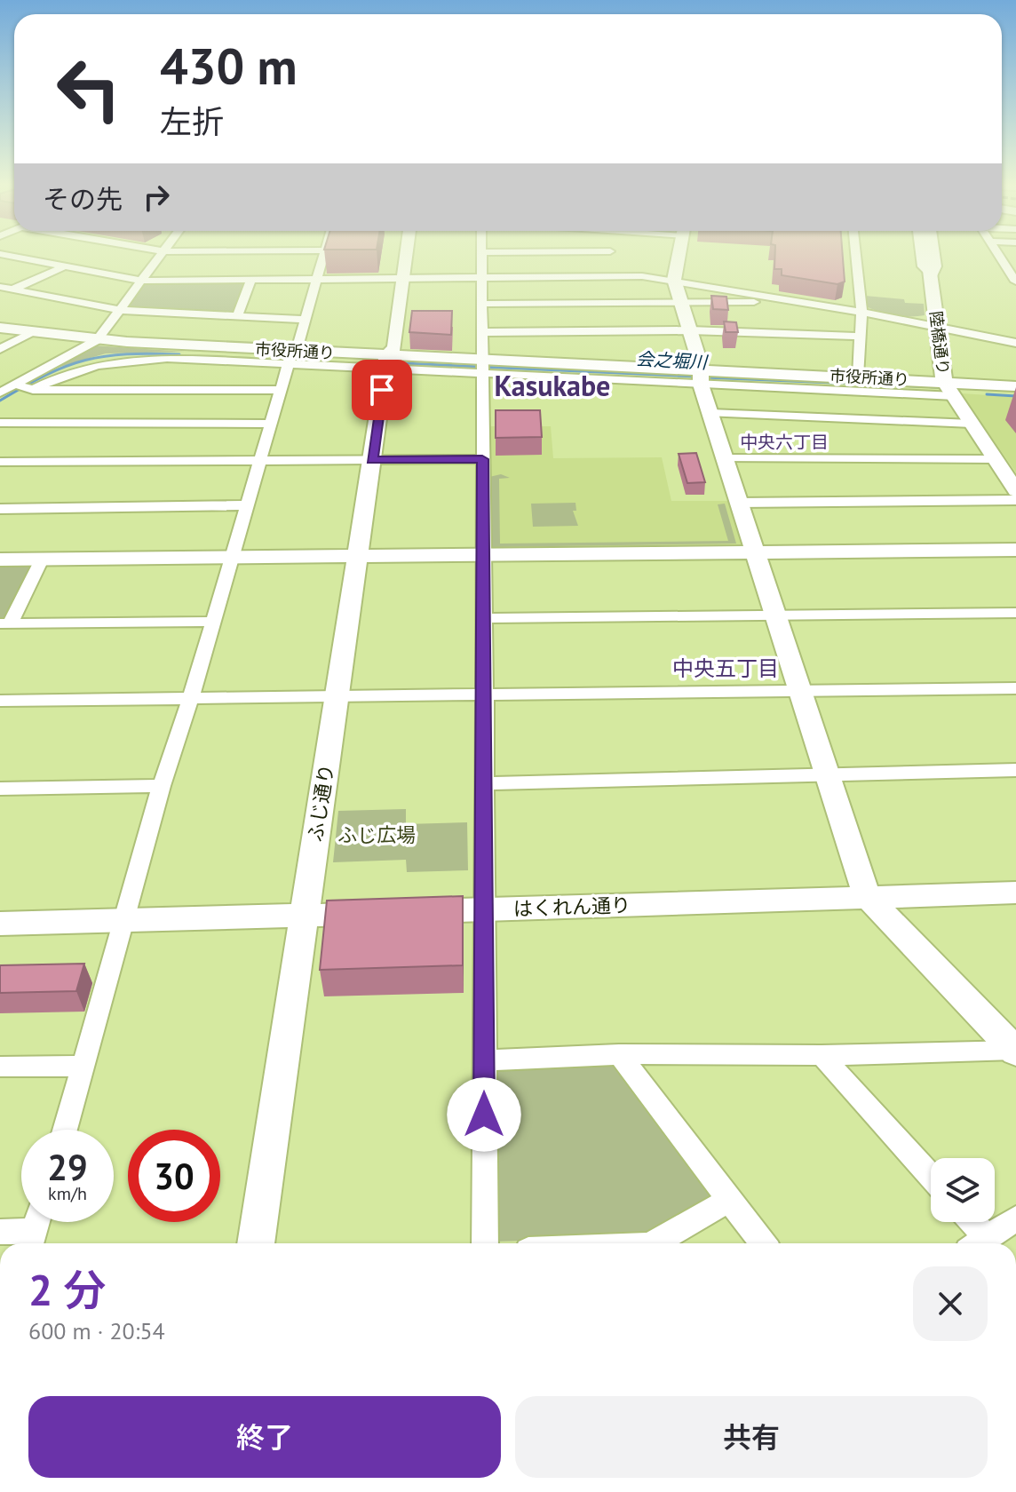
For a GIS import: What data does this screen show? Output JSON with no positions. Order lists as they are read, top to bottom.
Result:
{
  "streets": {
    "street": [
      "陸橋通り",
      "市役所通り",
      "ふじ通り",
      "はくれん通り"
    ]
  },
  "crossings": [
    ["陸橋通り", "市役所通り"],
    ["市役所通り", "ふじ通り"],
    ["ふじ通り", "はくれん通り"]
  ],
  "districts": ["Kasukabe", "中央六丁目", "中央五丁目"],
  "water": ["会之堀川"],
  "parks": ["ふじ広場"],
  "page": {
    "turn": ["430 m", "左折"],
    "then": "その先",
    "speed": "29 km/h",
    "limit": "30",
    "heading": ["2 分", "600 m · 20:54"],
    "buttons": ["終了", "共有"]
  }
}
